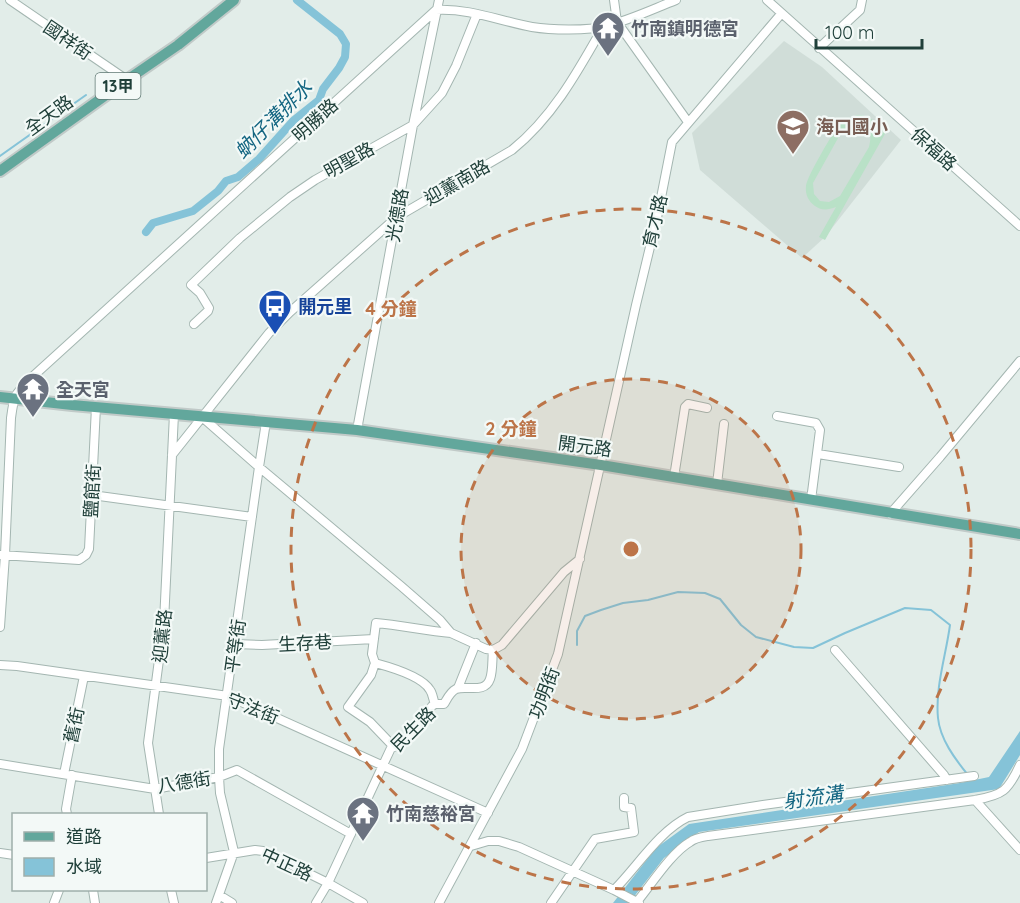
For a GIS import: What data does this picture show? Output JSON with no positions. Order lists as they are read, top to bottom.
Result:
{
  "streets": {
    "main road": ["13甲", "全天路", "開元路"],
    "street": [
      "國祥街",
      "明勝路",
      "保福路",
      "明聖路",
      "迎薰南路",
      "光德路",
      "育才路",
      "鹽館街",
      "迎薰路",
      "生存巷",
      "平等街",
      "功明街",
      "守法街",
      "舊街",
      "民生路",
      "八德街",
      "中正路"
    ]
  },
  "crossings": [
    ["國祥街", "全天路"],
    ["明勝路", "光德路"],
    ["明勝路", "開元路"],
    ["保福路", "育才路"],
    ["明聖路", "光德路"],
    ["迎薰南路", "光德路"],
    ["迎薰南路", "開元路"],
    ["迎薰南路", "迎薰路"],
    ["光德路", "開元路"],
    ["育才路", "開元路"],
    ["育才路", "功明街"],
    ["開元路", "鹽館街"],
    ["開元路", "迎薰路"],
    ["開元路", "平等街"],
    ["開元路", "功明街"],
    ["迎薰路", "守法街"],
    ["迎薰路", "八德街"],
    ["生存巷", "平等街"],
    ["平等街", "守法街"],
    ["平等街", "八德街"],
    ["平等街", "中正路"],
    ["功明街", "守法街"],
    ["守法街", "舊街"],
    ["守法街", "民生路"],
    ["舊街", "八德街"],
    ["民生路", "八德街"],
    ["民生路", "中正路"]
  ],
  "water": ["蚋仔溝排水", "射流溝"],
  "places": {
    "temple": ["竹南鎮明德宮", "全天宮", "竹南慈裕宮"],
    "school or university": ["海口國小"],
    "bus stop": ["開元里"]
  },
  "legend": ["道路", "水域"],
  "scale_bar": "100 m",
  "rings": ["4 分鐘", "2 分鐘"]
}
